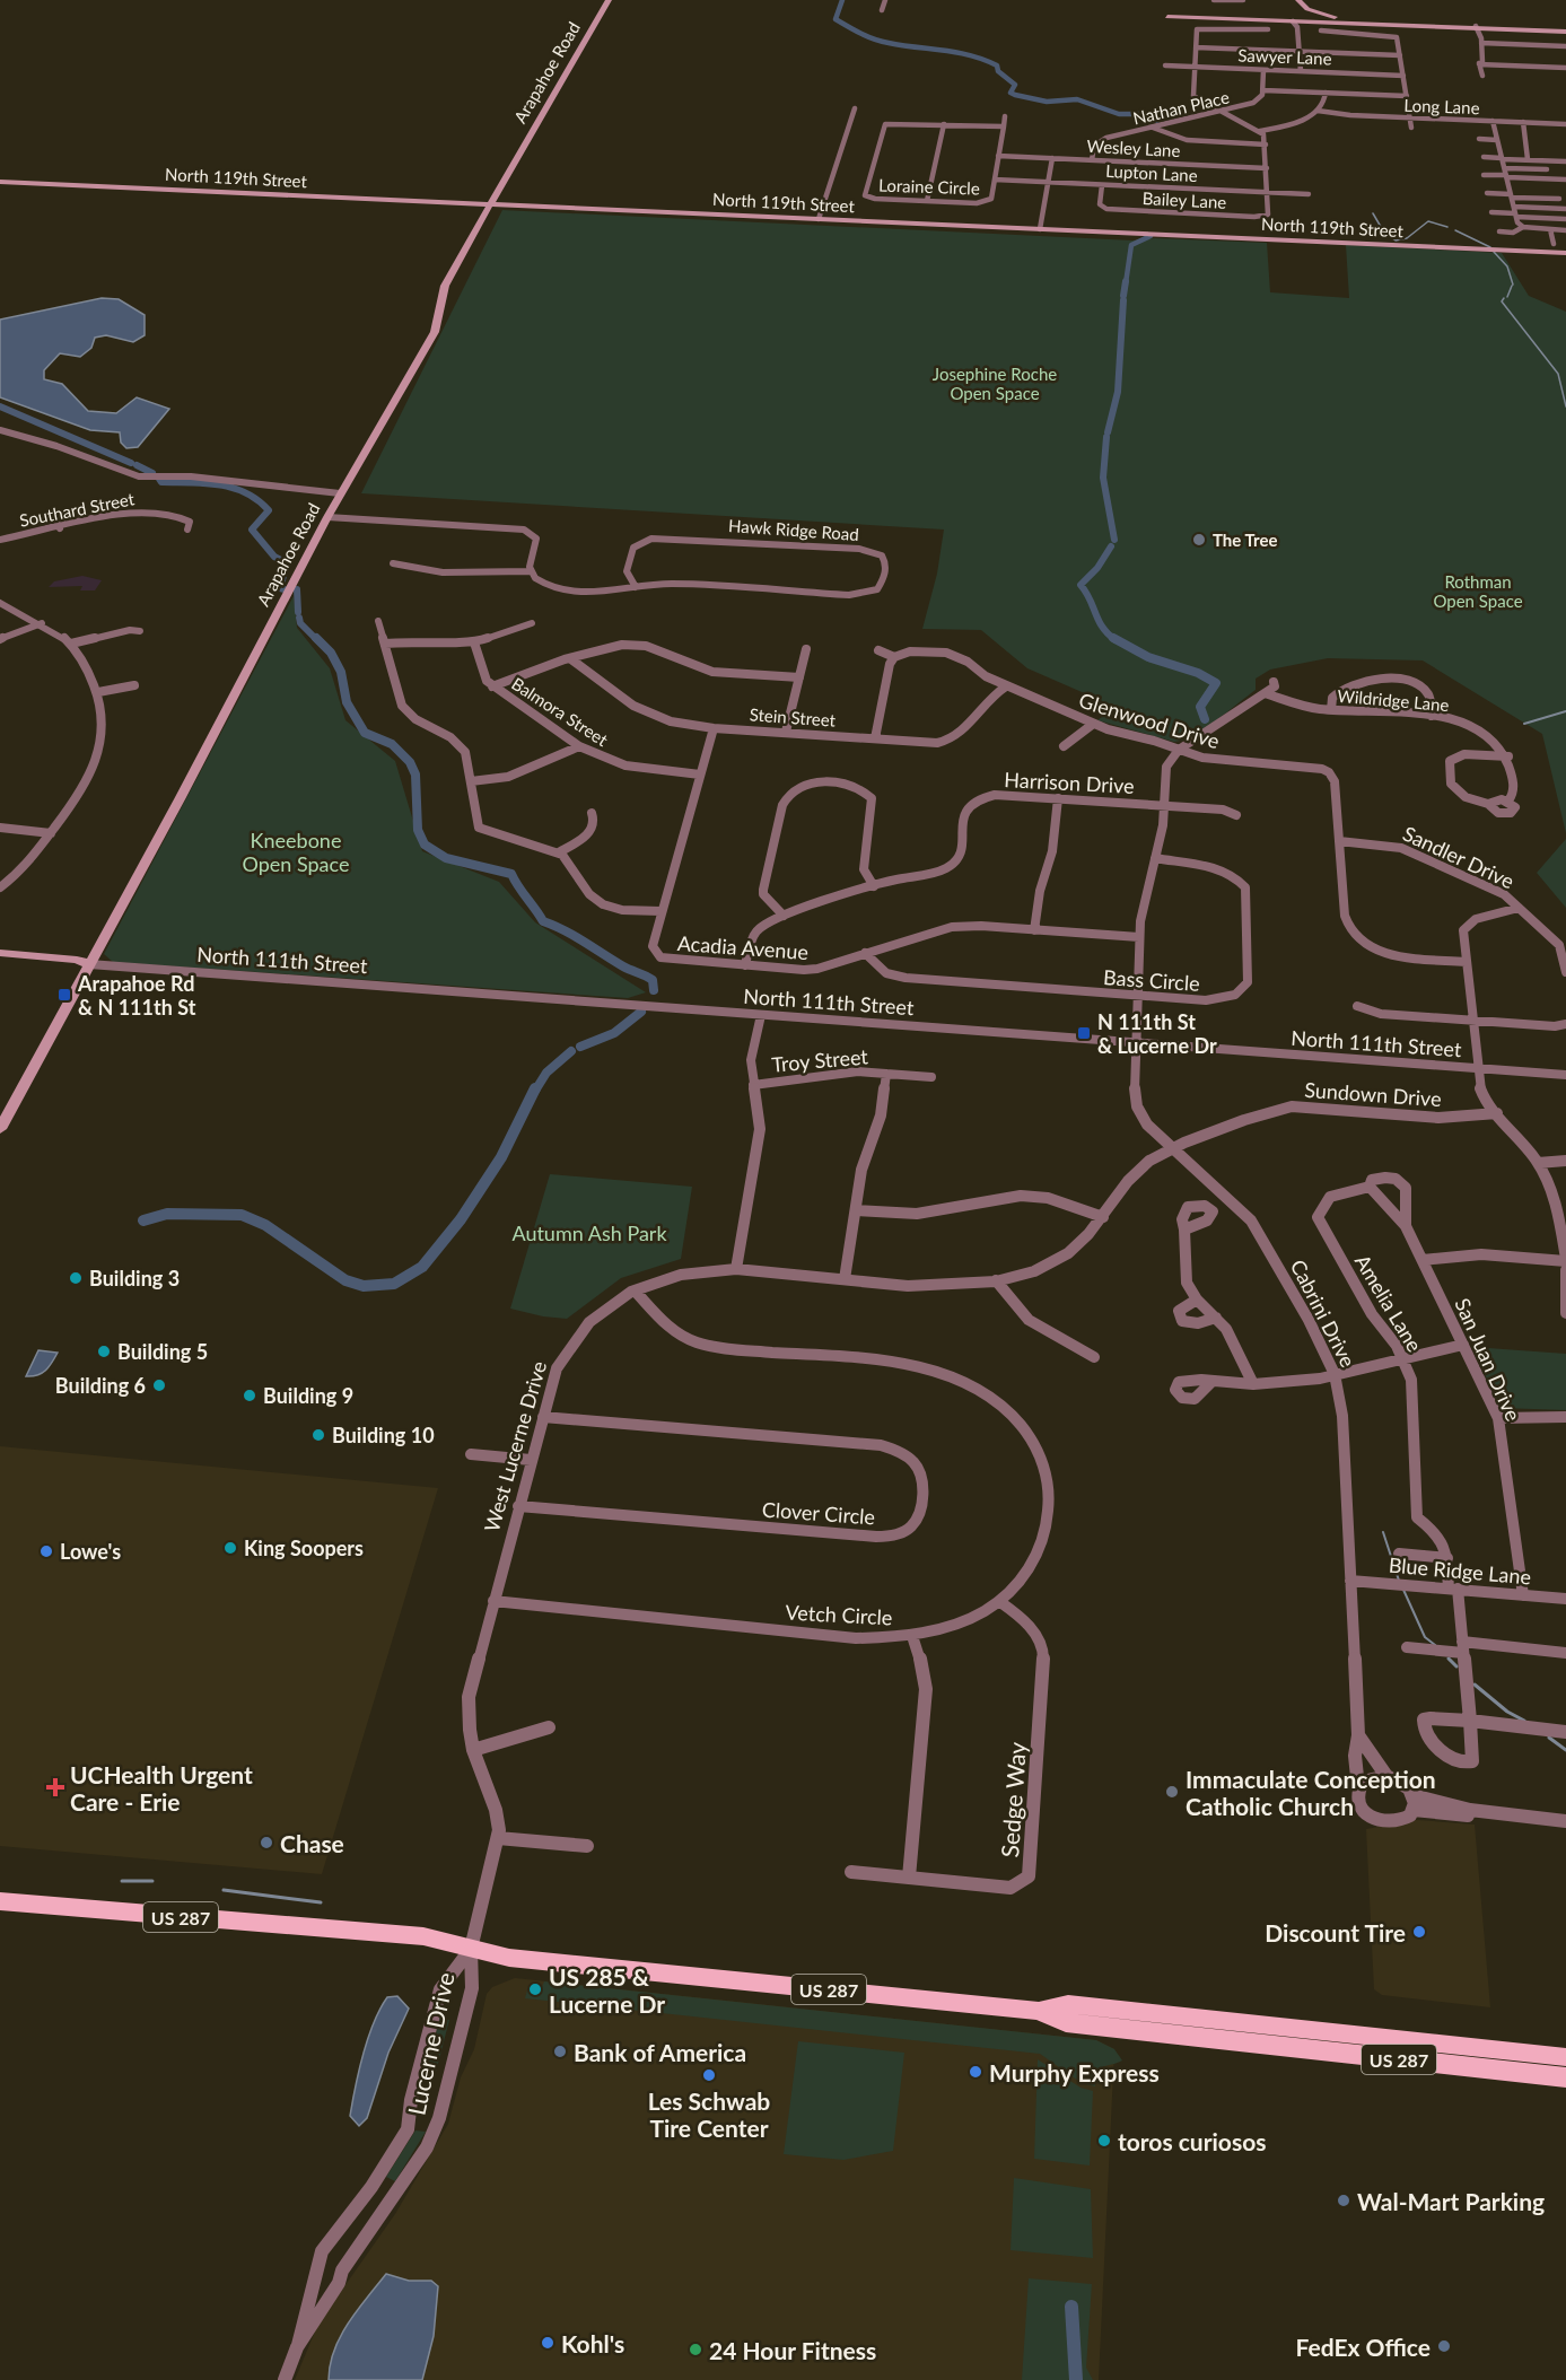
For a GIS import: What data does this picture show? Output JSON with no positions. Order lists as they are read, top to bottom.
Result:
{
  "streets": {
    "main road": [
      "Arapahoe Road",
      "North 119th Street",
      "North 111th Street",
      "US 287"
    ],
    "street": [
      "Sawyer Lane",
      "Long Lane",
      "Nathan Place",
      "Wesley Lane",
      "Lupton Lane",
      "Loraine Circle",
      "Bailey Lane",
      "Southard Street",
      "Hawk Ridge Road",
      "Wildridge Lane",
      "Balmora Street",
      "Stein Street",
      "Glenwood Drive",
      "Harrison Drive",
      "Sandler Drive",
      "Acadia Avenue",
      "Bass Circle",
      "Troy Street",
      "Sundown Drive",
      "Amelia Lane",
      "Cabrini Drive",
      "San Juan Drive",
      "West Lucerne Drive",
      "Clover Circle",
      "Blue Ridge Lane",
      "Vetch Circle",
      "Sedge Way",
      "Lucerne Drive"
    ]
  },
  "crossings": [
    ["Arapahoe Road", "North 119th Street"],
    ["Arapahoe Road", "North 111th Street"],
    ["Nathan Place", "Wesley Lane"],
    ["Wesley Lane", "Loraine Circle"],
    ["Lupton Lane", "Loraine Circle"],
    ["Lupton Lane", "Bailey Lane"],
    ["Balmora Street", "Acadia Avenue"],
    ["Stein Street", "Glenwood Drive"],
    ["Stein Street", "Acadia Avenue"],
    ["Glenwood Drive", "Sandler Drive"],
    ["Harrison Drive", "Acadia Avenue"],
    ["Acadia Avenue", "Bass Circle"],
    ["North 111th Street", "Cabrini Drive"],
    ["Sundown Drive", "Cabrini Drive"],
    ["Amelia Lane", "San Juan Drive"],
    ["Amelia Lane", "Blue Ridge Lane"],
    ["Cabrini Drive", "Blue Ridge Lane"],
    ["San Juan Drive", "Blue Ridge Lane"],
    ["West Lucerne Drive", "Clover Circle"],
    ["West Lucerne Drive", "Vetch Circle"],
    ["West Lucerne Drive", "US 287"],
    ["West Lucerne Drive", "Lucerne Drive"],
    ["Vetch Circle", "Sedge Way"],
    ["US 287", "Lucerne Drive"]
  ],
  "parks": [
    "Josephine Roche Open Space",
    "Rothman Open Space",
    "Kneebone Open Space",
    "Autumn Ash Park"
  ],
  "places": {
    "other": [
      "The Tree",
      "Building 3",
      "Building 5",
      "Building 6",
      "Building 9",
      "Building 10",
      "King Soopers",
      "Lowe's",
      "Immaculate Conception Catholic Church",
      "Chase",
      "Discount Tire",
      "US 285 & Lucerne Dr",
      "Bank of America",
      "Murphy Express",
      "Les Schwab Tire Center",
      "toros curiosos",
      "Wal-Mart Parking",
      "Kohl's",
      "FedEx Office",
      "24 Hour Fitness"
    ],
    "transit": ["Arapahoe Rd & N 111th St", "N 111th St & Lucerne Dr"],
    "health": ["UCHealth Urgent Care - Erie"]
  }
}
